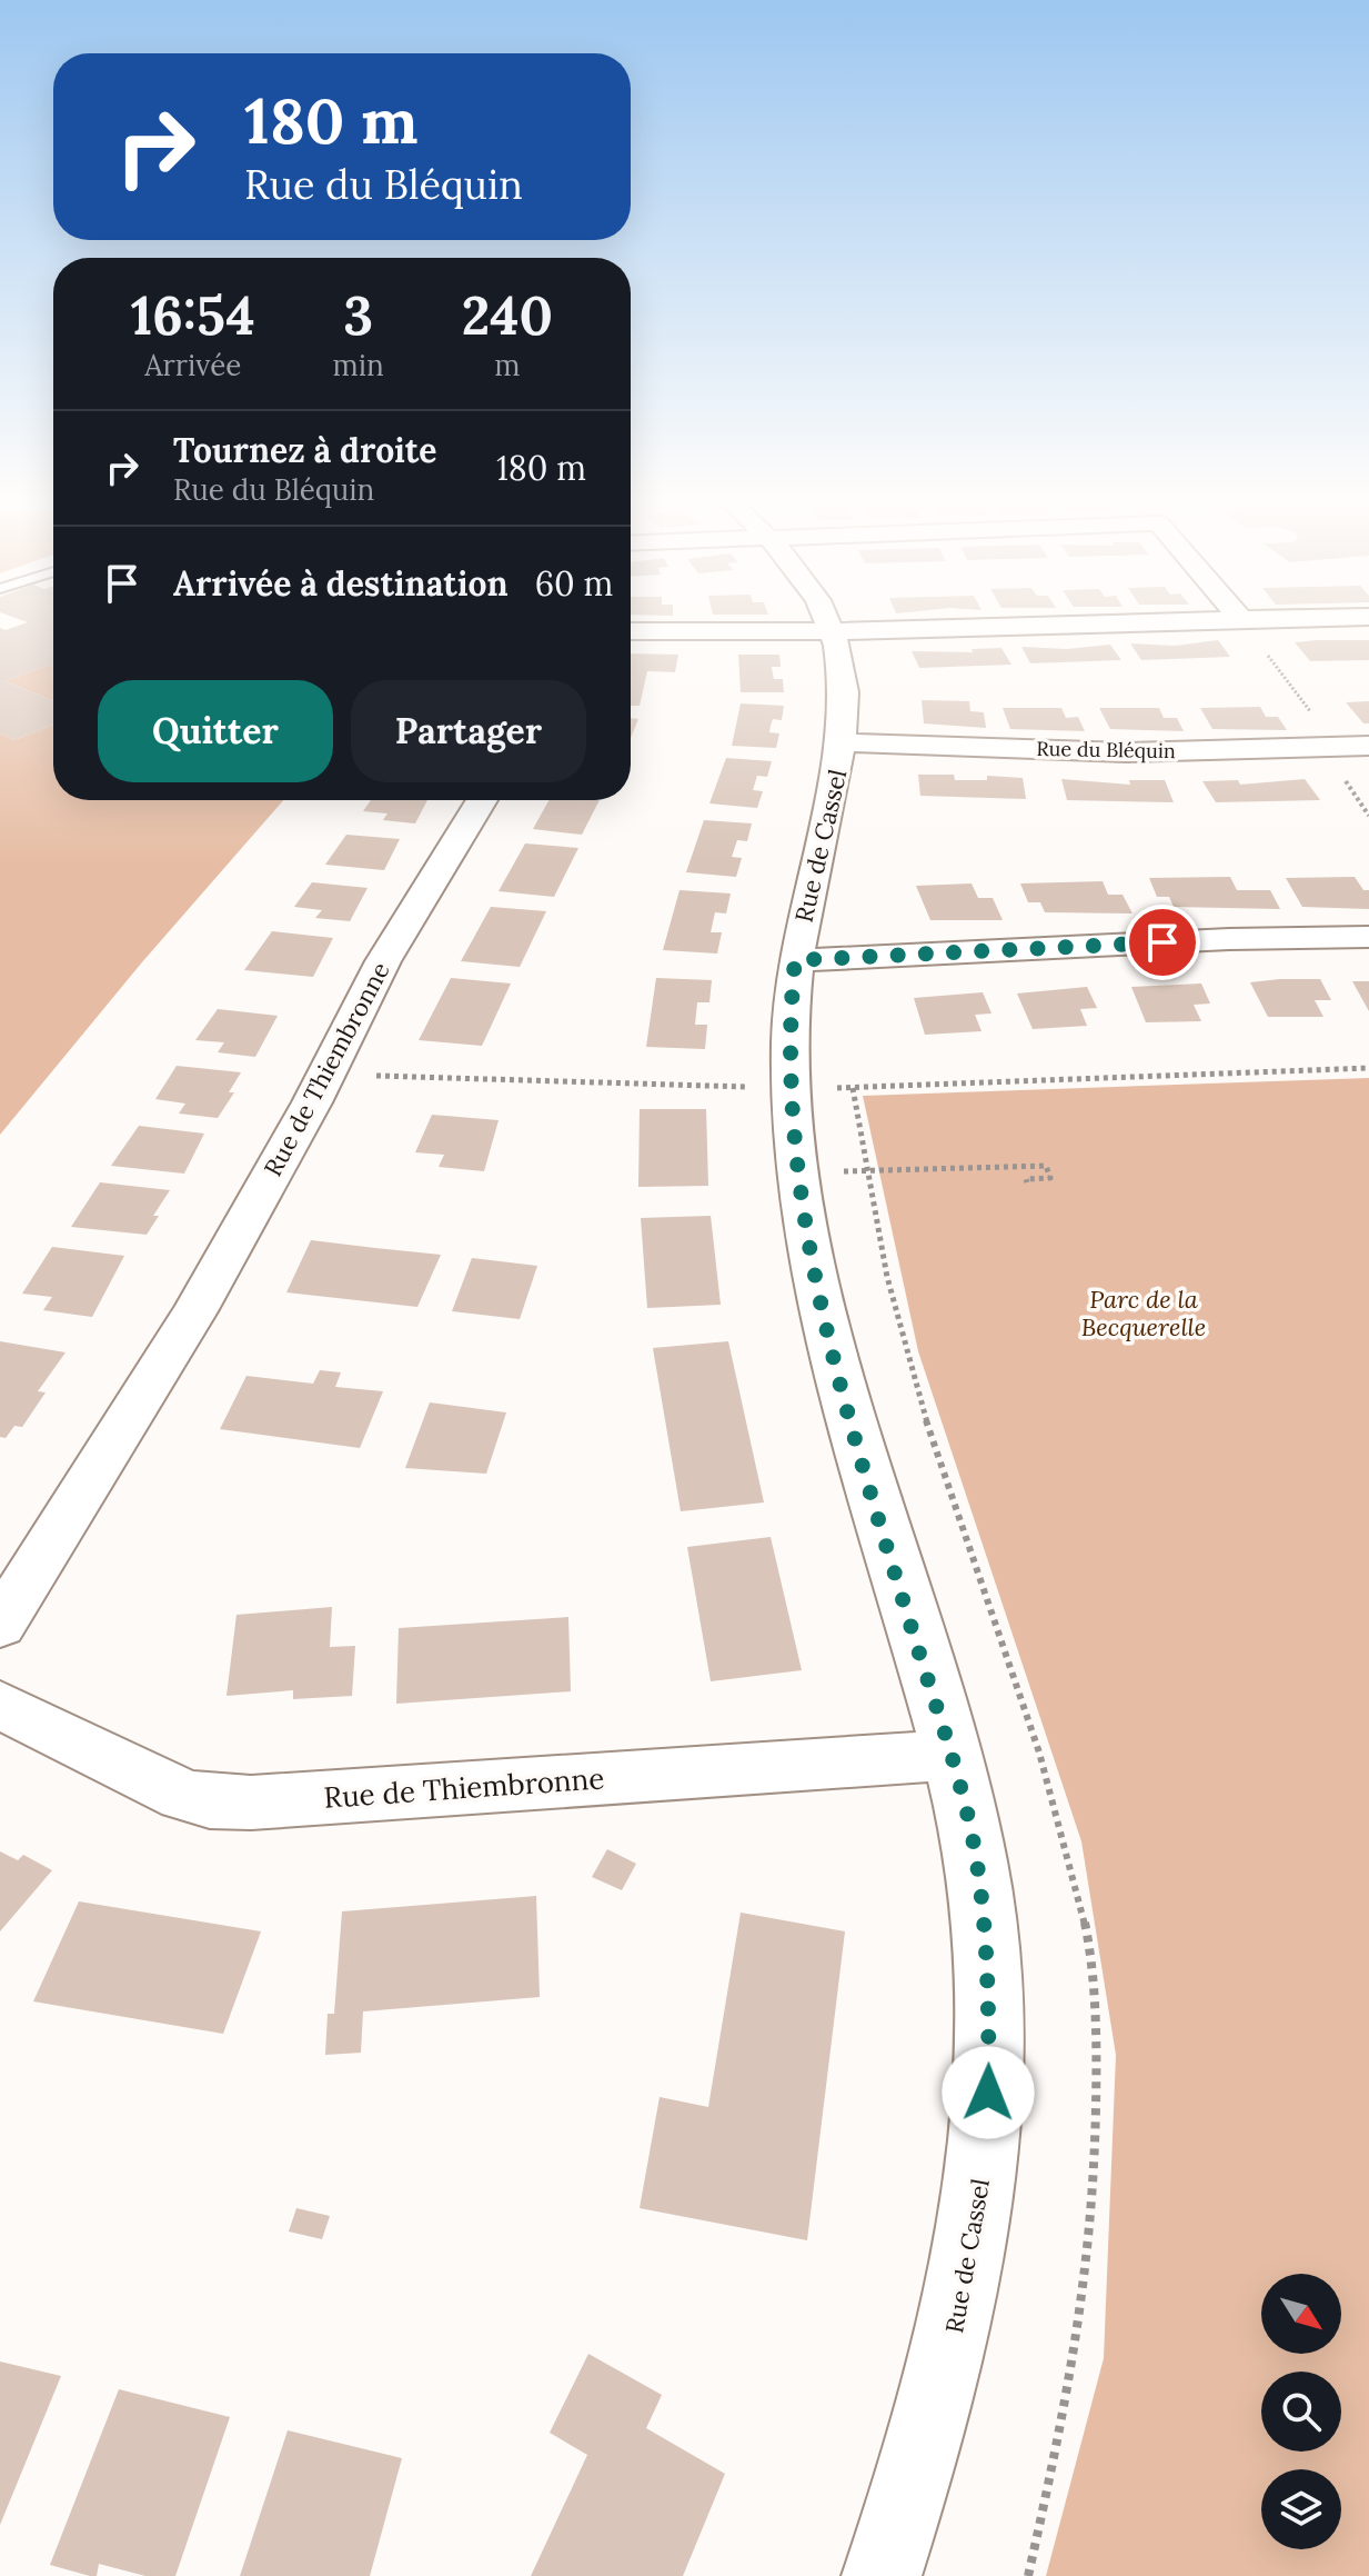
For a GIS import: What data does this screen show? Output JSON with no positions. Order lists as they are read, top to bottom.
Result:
{
  "streets": {
    "street": ["Rue du Bléquin", "Rue de Cassel", "Rue de Thiembronne"]
  },
  "crossings": [
    ["Rue du Bléquin", "Rue de Cassel"],
    ["Rue de Cassel", "Rue de Thiembronne"]
  ],
  "parks": ["Parc de la Becquerelle"],
  "north": "bottom right",
  "page": {
    "turn": ["180 m", "Rue du Bléquin"],
    "eta": [
      "16:54",
      "Arrivée",
      "3",
      "min",
      "240",
      "m"
    ],
    "list": [
      {
        "name": "Tournez à droite",
        "note": "Rue du Bléquin",
        "value": "180 m"
      },
      {
        "name": "Arrivée à destination",
        "value": "60 m"
      }
    ],
    "buttons": ["Quitter", "Partager"]
  }
}
